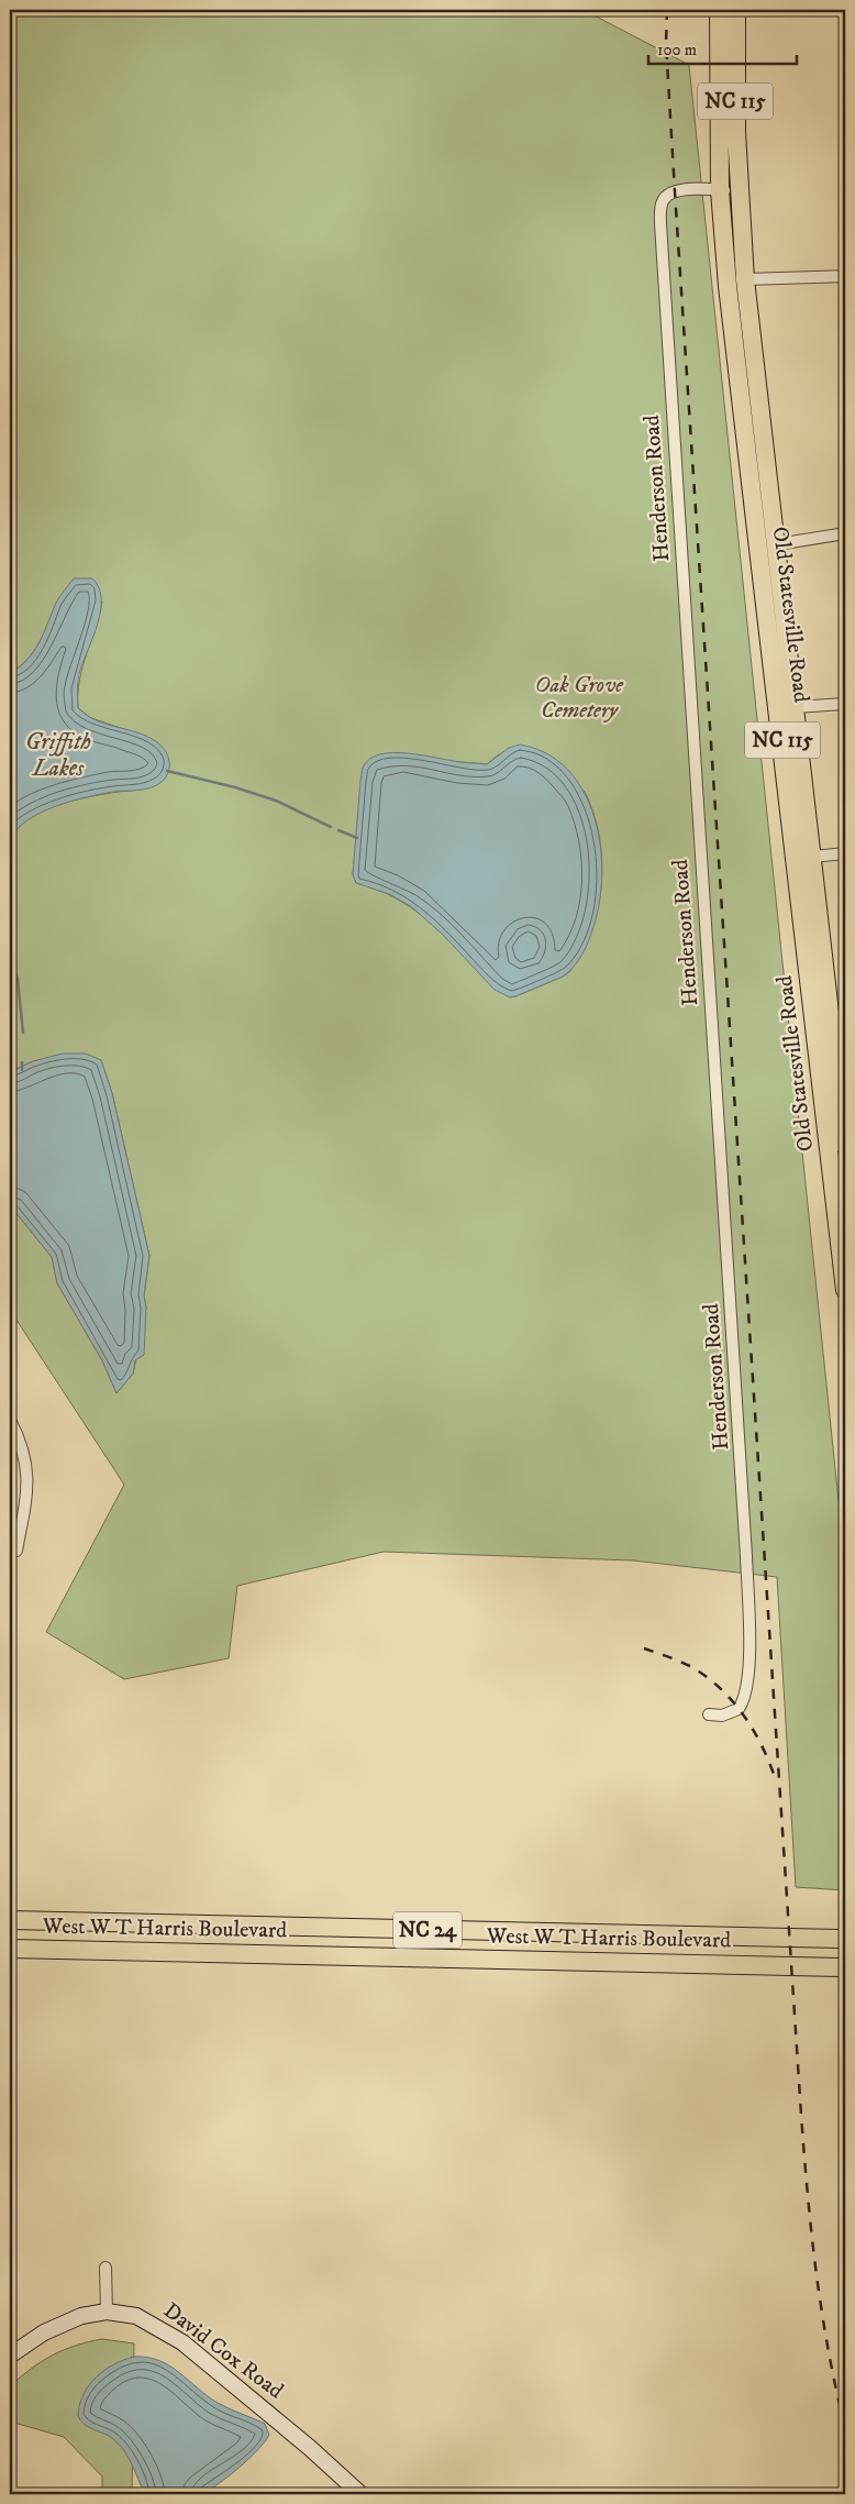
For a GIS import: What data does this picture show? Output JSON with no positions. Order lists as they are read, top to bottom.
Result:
{
  "streets": {
    "main road": [
      "NC 115",
      "Old Statesville Road",
      "West W T Harris Boulevard",
      "NC 24",
      "David Cox Road"
    ],
    "street": ["Henderson Road"]
  },
  "crossings": [
    ["Henderson Road", "Old Statesville Road"]
  ],
  "water": ["Griffith Lakes"],
  "parks": ["Oak Grove Cemetery"],
  "scale_bar": "100 m"
}
